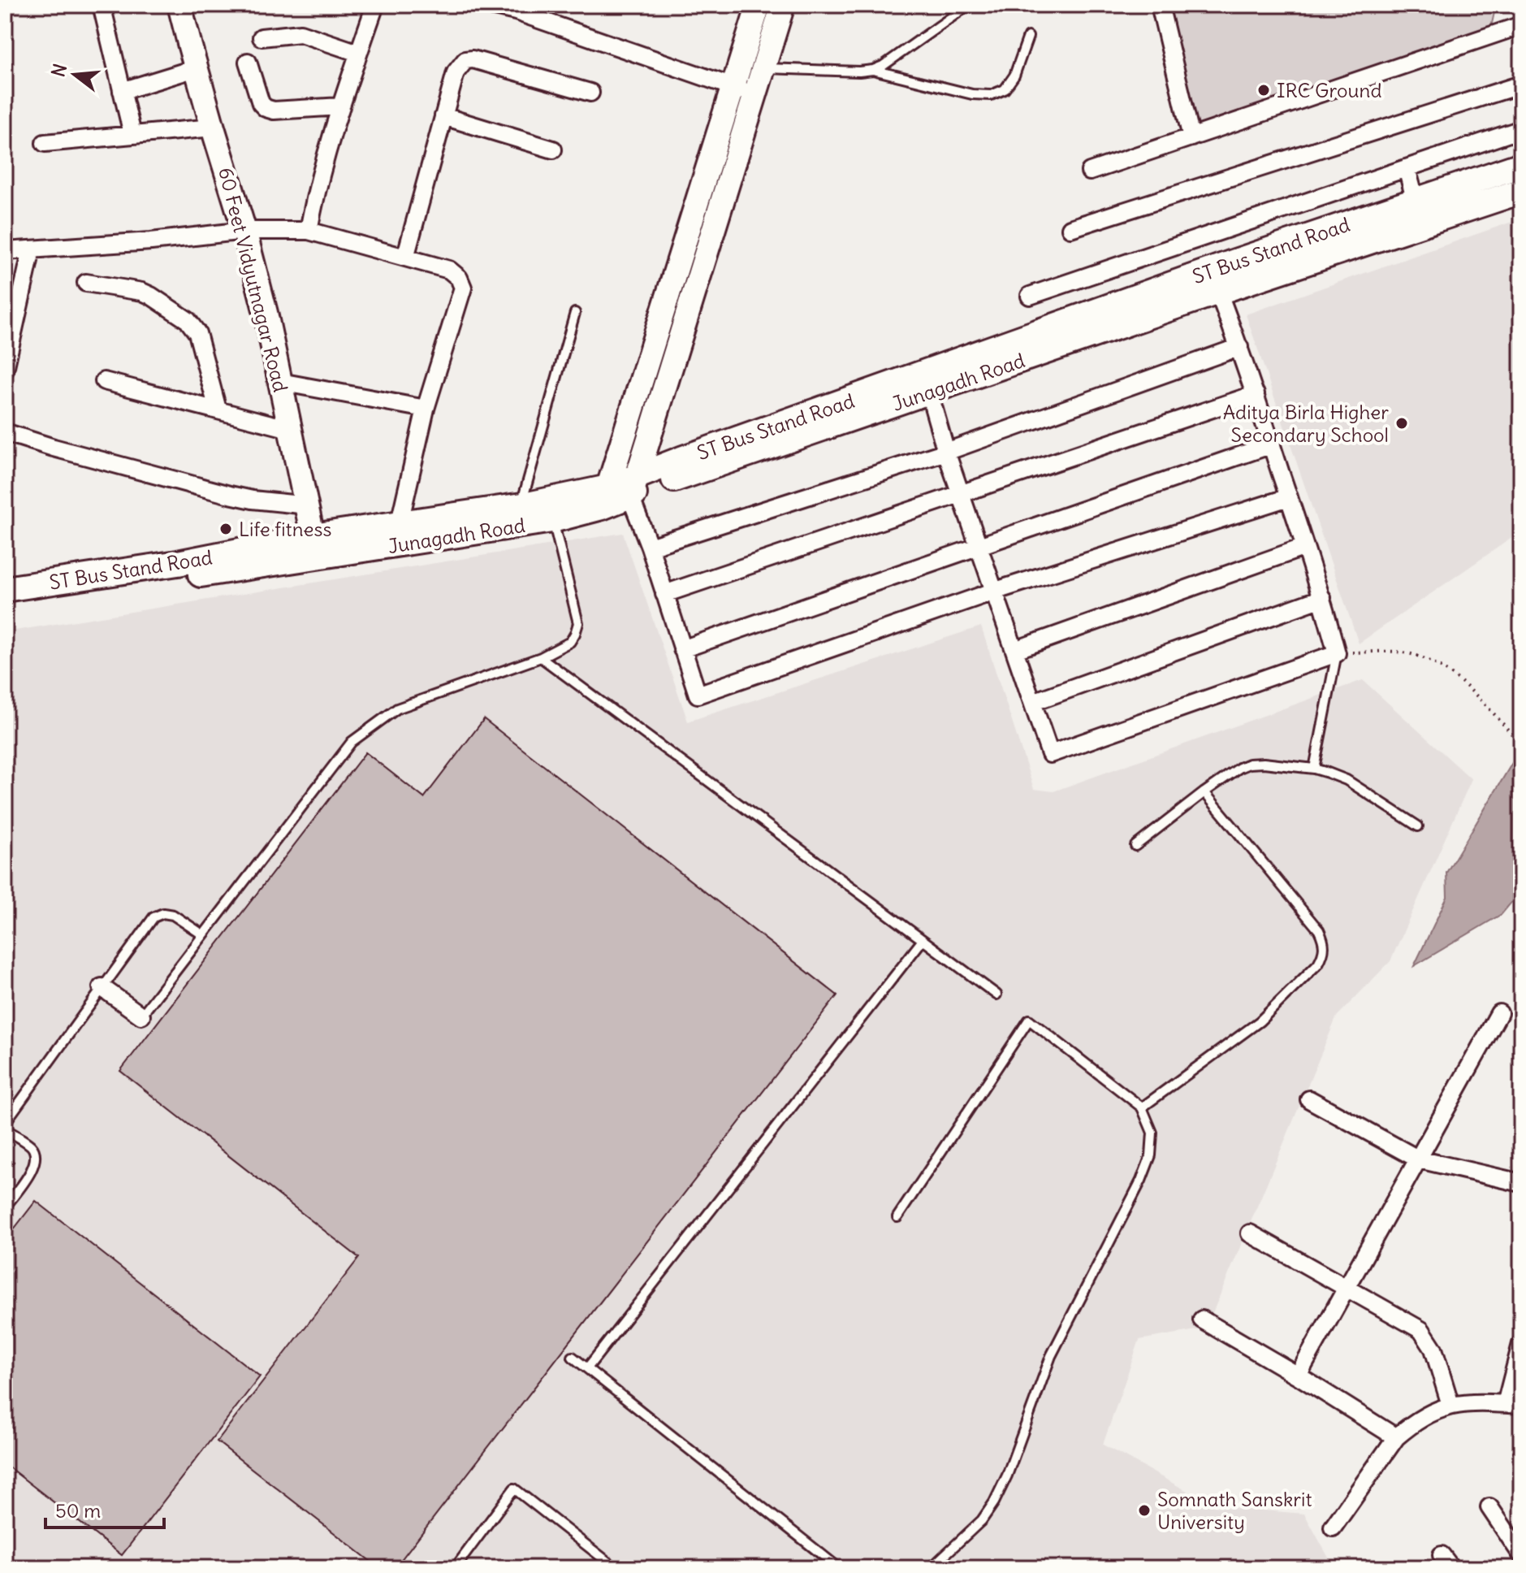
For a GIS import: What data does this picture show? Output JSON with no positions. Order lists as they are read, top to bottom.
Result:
{
  "streets": {
    "main road": ["ST Bus Stand Road", "Junagadh Road"],
    "street": ["60 Feet Vidyutnagar Road"]
  },
  "crossings": [
    ["ST Bus Stand Road", "60 Feet Vidyutnagar Road"],
    ["ST Bus Stand Road", "Junagadh Road"]
  ],
  "places": [
    "IRC Ground",
    "Aditya Birla Higher Secondary School",
    "Life fitness",
    "Somnath Sanskrit University"
  ],
  "scale_bar": "50 m",
  "north": "left"
}
